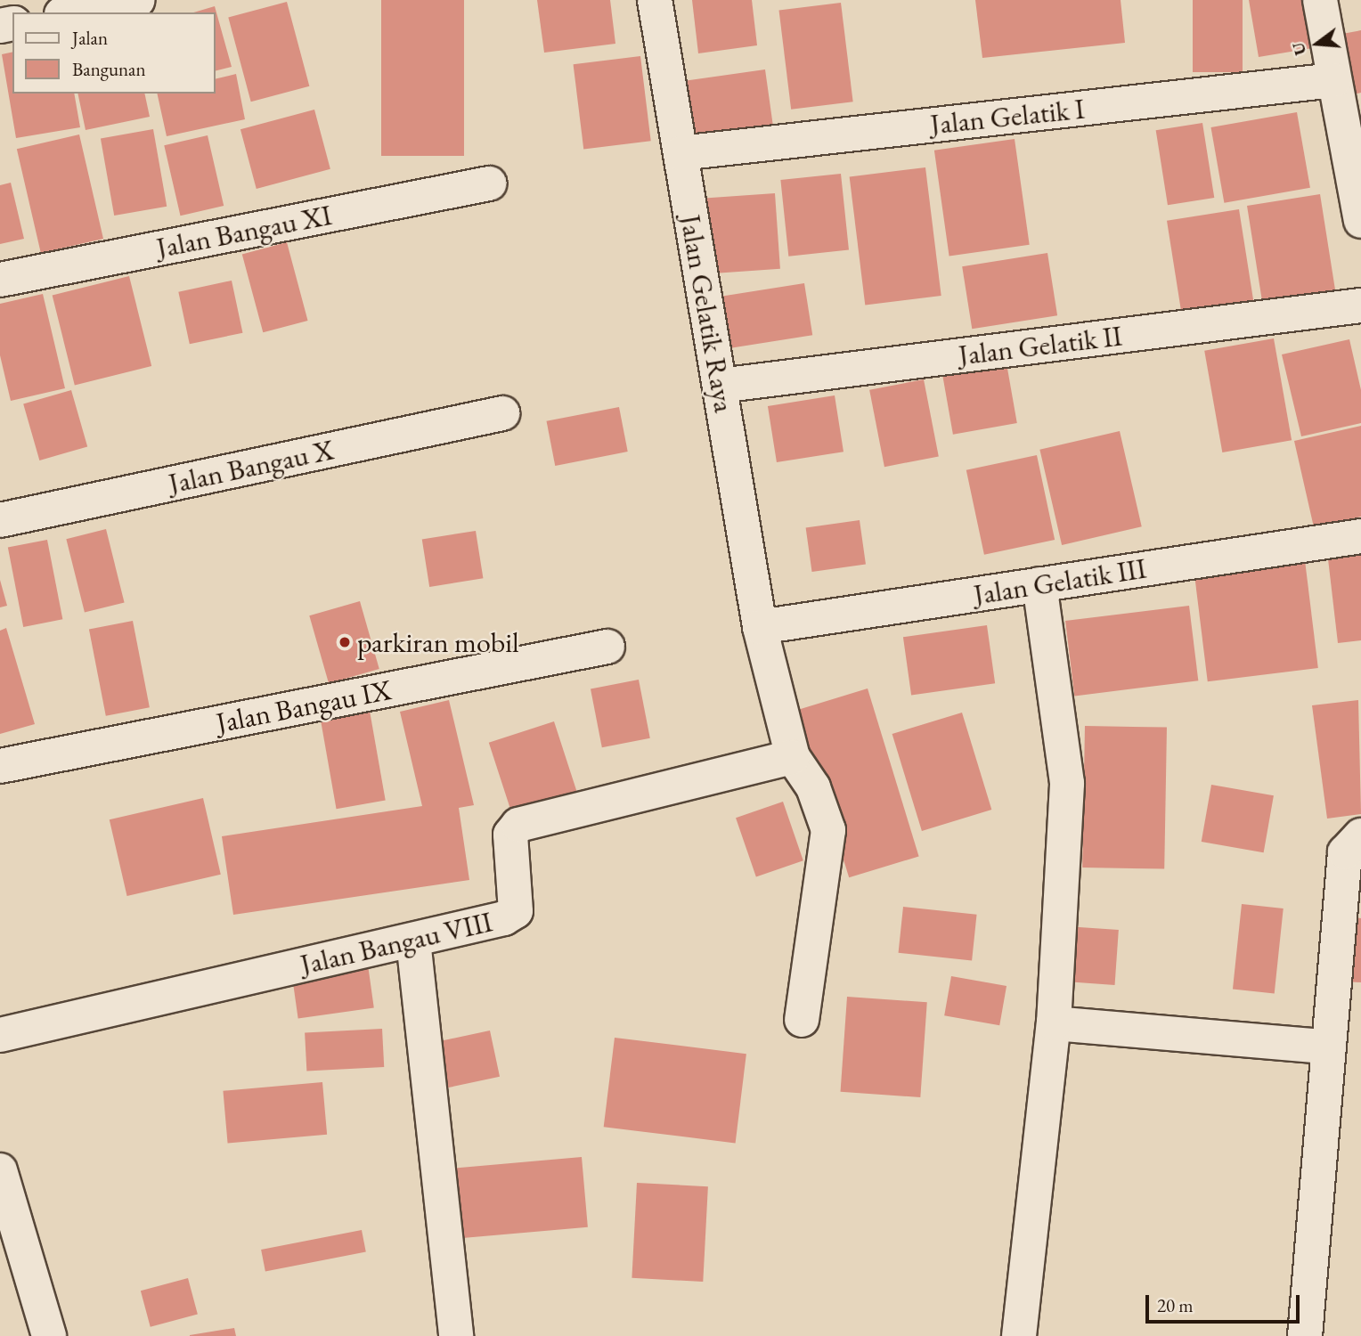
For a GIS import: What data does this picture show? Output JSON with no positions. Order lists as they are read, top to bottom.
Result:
{
  "streets": {
    "street": [
      "Jalan Gelatik I",
      "Jalan Bangau XI",
      "Jalan Gelatik Raya",
      "Jalan Gelatik II",
      "Jalan Bangau X",
      "Jalan Gelatik III",
      "Jalan Bangau IX",
      "Jalan Bangau VIII"
    ]
  },
  "crossings": [
    ["Jalan Gelatik I", "Jalan Gelatik Raya"],
    ["Jalan Gelatik Raya", "Jalan Gelatik II"],
    ["Jalan Gelatik Raya", "Jalan Gelatik III"]
  ],
  "places": ["parkiran mobil"],
  "legend": ["Jalan", "Bangunan"],
  "scale_bar": "20 m",
  "north": "left"
}
